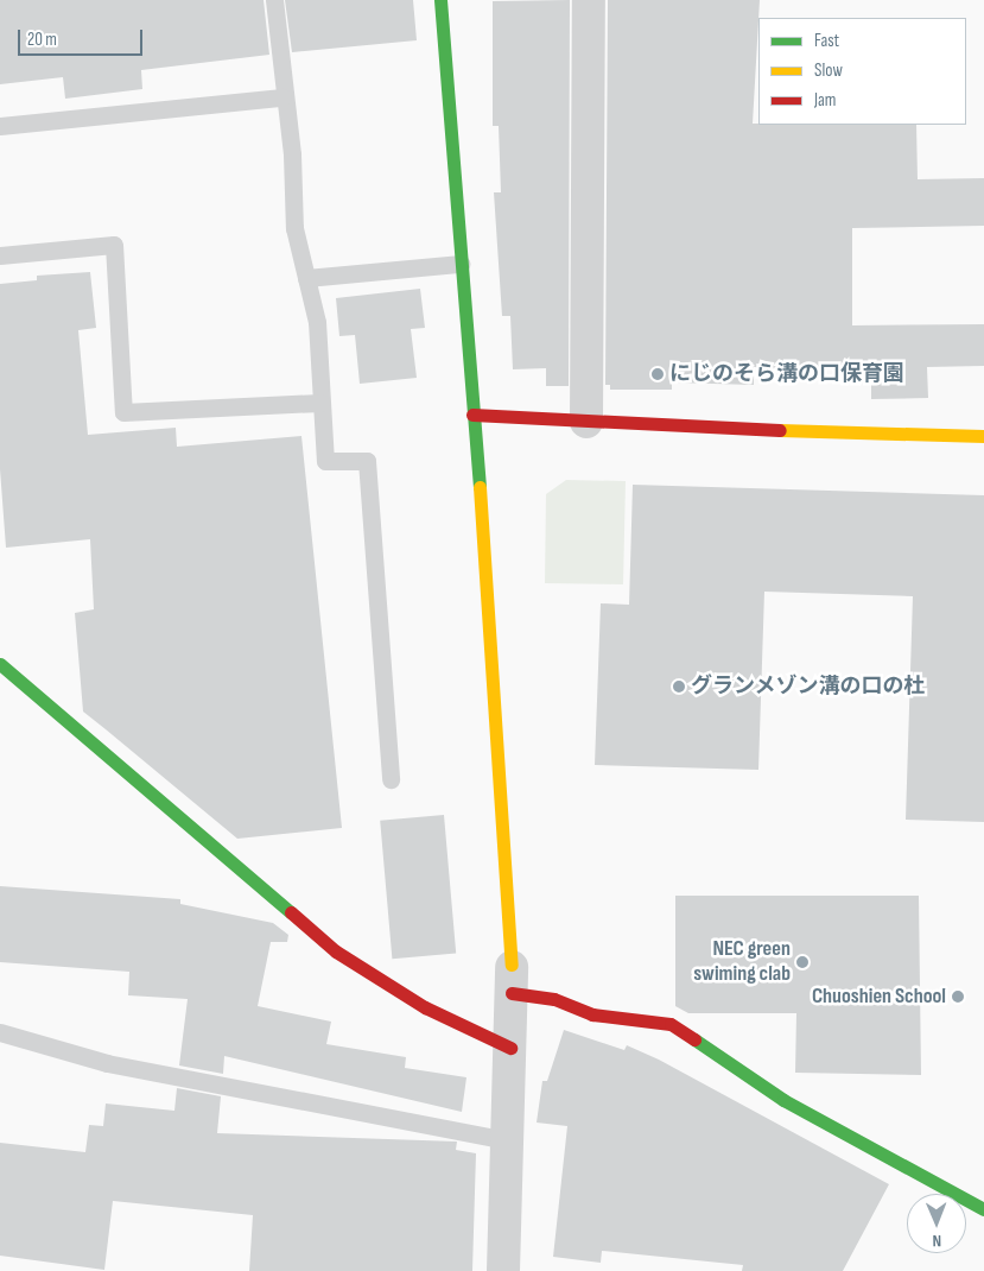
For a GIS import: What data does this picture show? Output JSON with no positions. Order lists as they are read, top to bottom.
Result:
{
  "places": [
    "にじのそら溝の口保育園",
    "グランメゾン溝の口の杜",
    "NEC green swiming clab",
    "Chuoshien School"
  ],
  "legend": ["Fast", "Slow", "Jam"],
  "scale_bar": "20 m",
  "north": "bottom"
}
